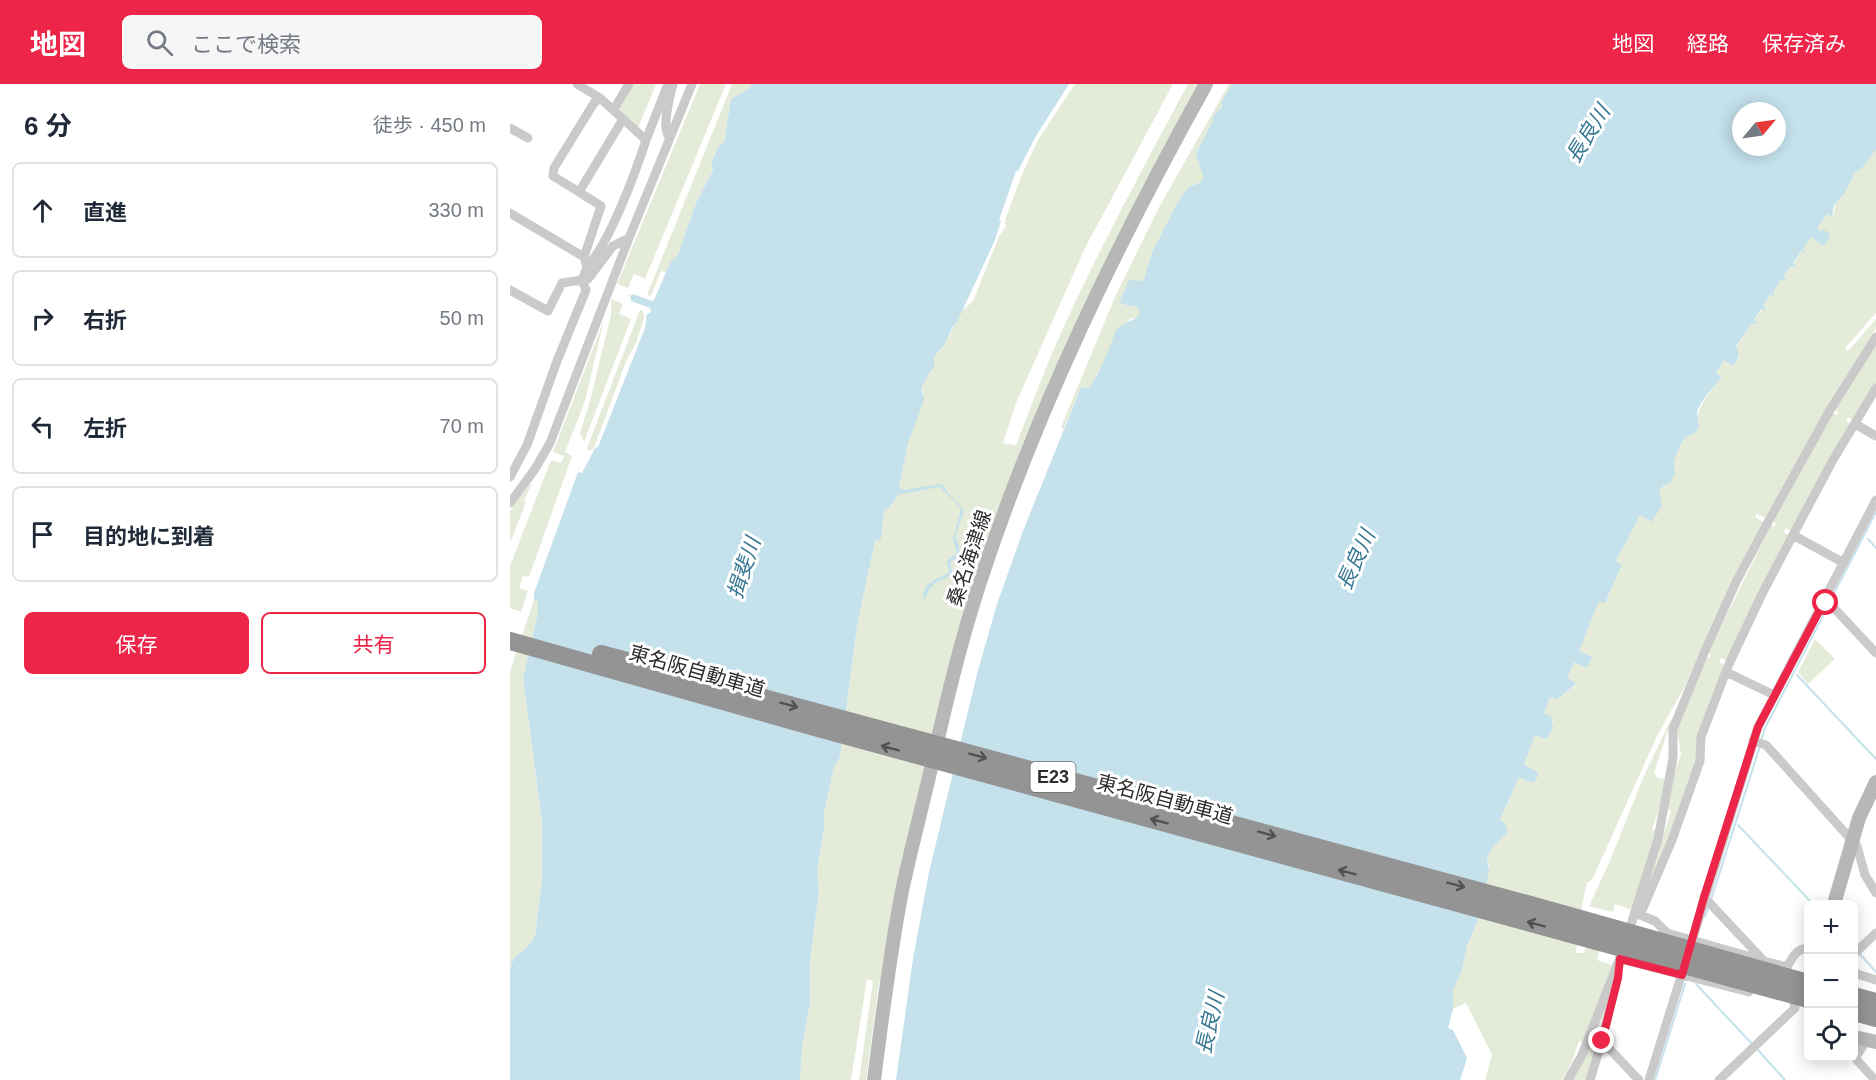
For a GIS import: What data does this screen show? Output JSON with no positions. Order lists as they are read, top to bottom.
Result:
{
  "streets": {
    "highway": ["東名阪自動車道", "E23"],
    "main road": ["桑名海津線"]
  },
  "water": ["長良川", "揖斐川"],
  "north": "top right",
  "page": {
    "header": "地図",
    "search": "ここで検索",
    "nav": ["地図", "経路", "保存済み"],
    "heading": ["6 分", "徒歩 · 450 m"],
    "list": [
      ["直進", "330 m"],
      ["右折", "50 m"],
      ["左折", "70 m"],
      "目的地に到着"
    ],
    "buttons": ["保存", "共有"],
    "map_buttons": ["+", "−"]
  }
}
